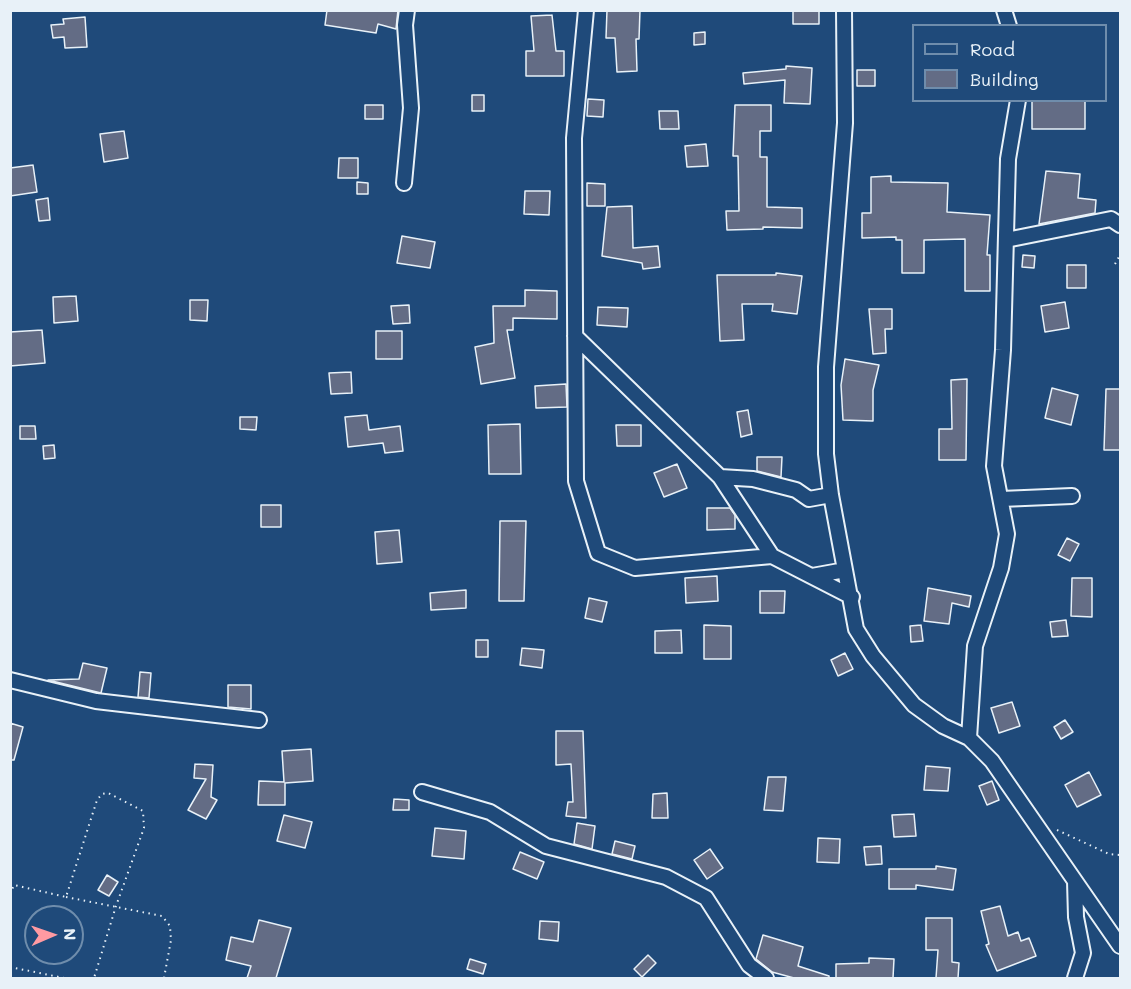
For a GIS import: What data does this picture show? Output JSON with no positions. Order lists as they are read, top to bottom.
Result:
{
  "legend": ["Road", "Building"],
  "north": "right"
}
